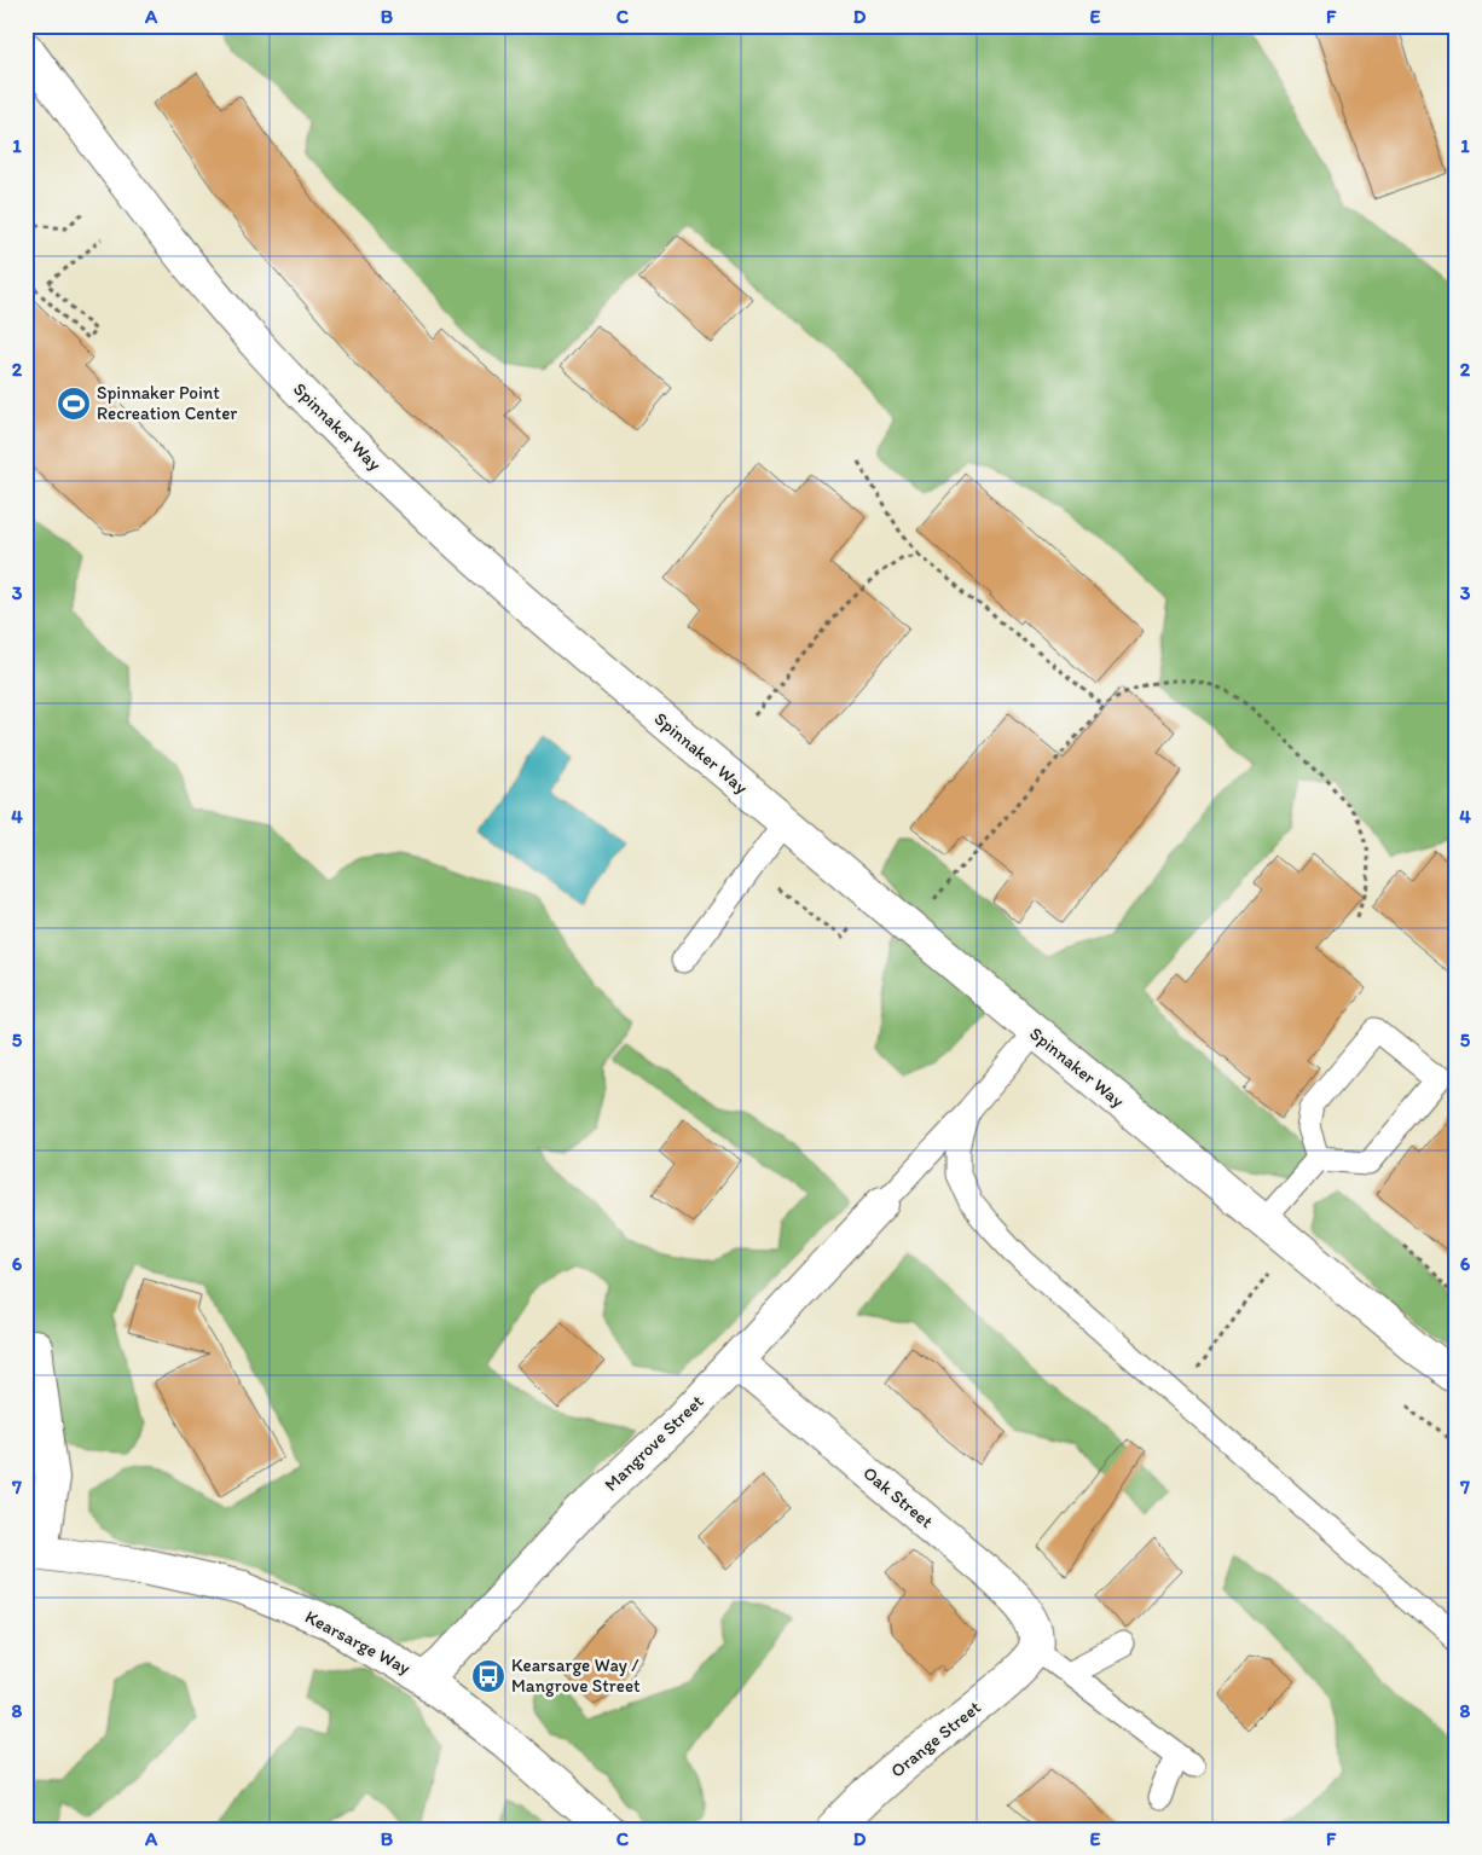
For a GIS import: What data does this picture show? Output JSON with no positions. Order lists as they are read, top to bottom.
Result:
{
  "streets": {
    "street": [
      "Spinnaker Way",
      "Mangrove Street",
      "Oak Street",
      "Kearsarge Way",
      "Orange Street"
    ]
  },
  "crossings": [
    ["Mangrove Street", "Oak Street"],
    ["Mangrove Street", "Kearsarge Way"],
    ["Oak Street", "Orange Street"]
  ],
  "places": {
    "sports": ["Spinnaker Point Recreation Center"],
    "bus stop": ["Kearsarge Way / Mangrove Street"]
  },
  "grid": {
    "columns": [
      "A",
      "B",
      "C",
      "D",
      "E",
      "F"
    ],
    "rows": [
      "1",
      "2",
      "3",
      "4",
      "5",
      "6",
      "7",
      "8"
    ]
  }
}
